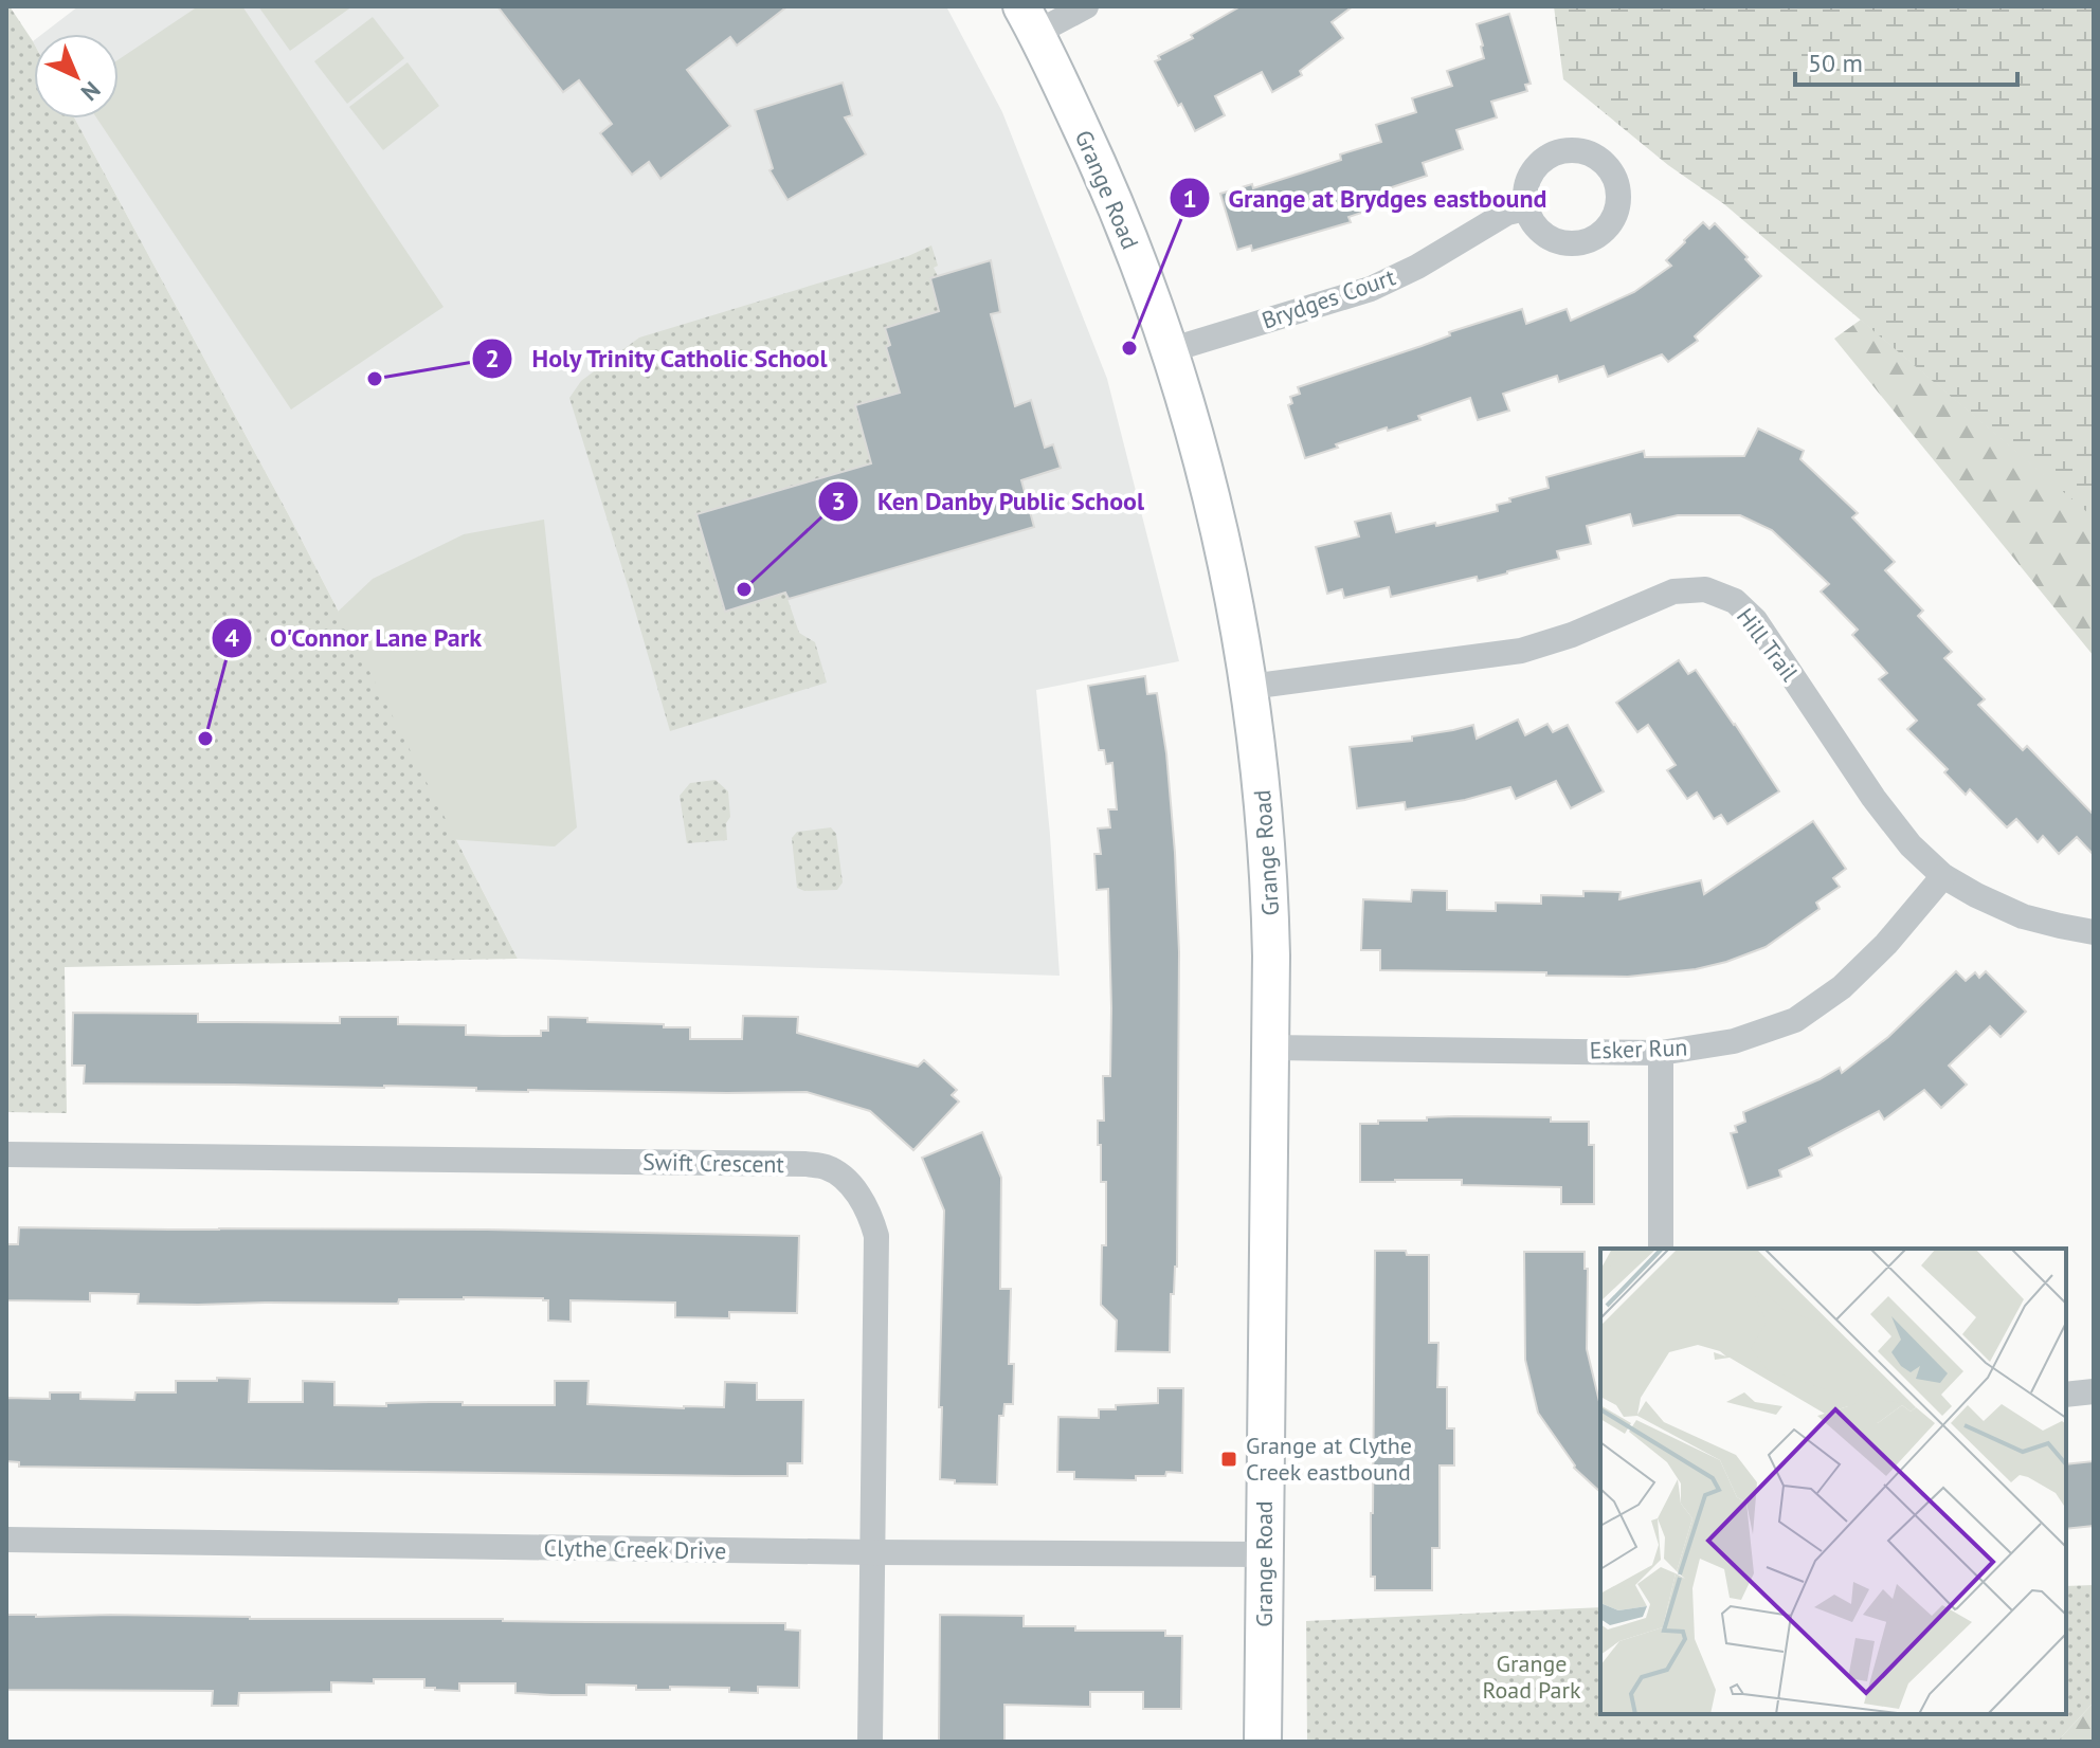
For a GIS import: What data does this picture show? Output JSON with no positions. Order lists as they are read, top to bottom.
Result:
{
  "streets": {
    "street": [
      "Grange Road",
      "Brydges Court",
      "Hill Trail",
      "Esker Run",
      "Swift Crescent",
      "Clythe Creek Drive"
    ]
  },
  "crossings": [
    ["Grange Road", "Brydges Court"],
    ["Grange Road", "Hill Trail"],
    ["Grange Road", "Esker Run"],
    ["Grange Road", "Clythe Creek Drive"],
    ["Hill Trail", "Esker Run"],
    ["Swift Crescent", "Clythe Creek Drive"]
  ],
  "parks": ["Grange Road Park"],
  "places": {
    "other": [
      "Grange at Brydges eastbound",
      "Holy Trinity Catholic School",
      "Ken Danby Public School",
      "O'Connor Lane Park"
    ],
    "transit": ["Grange at Clythe Creek eastbound"]
  },
  "scale_bar": "50 m",
  "north": "bottom right"
}
